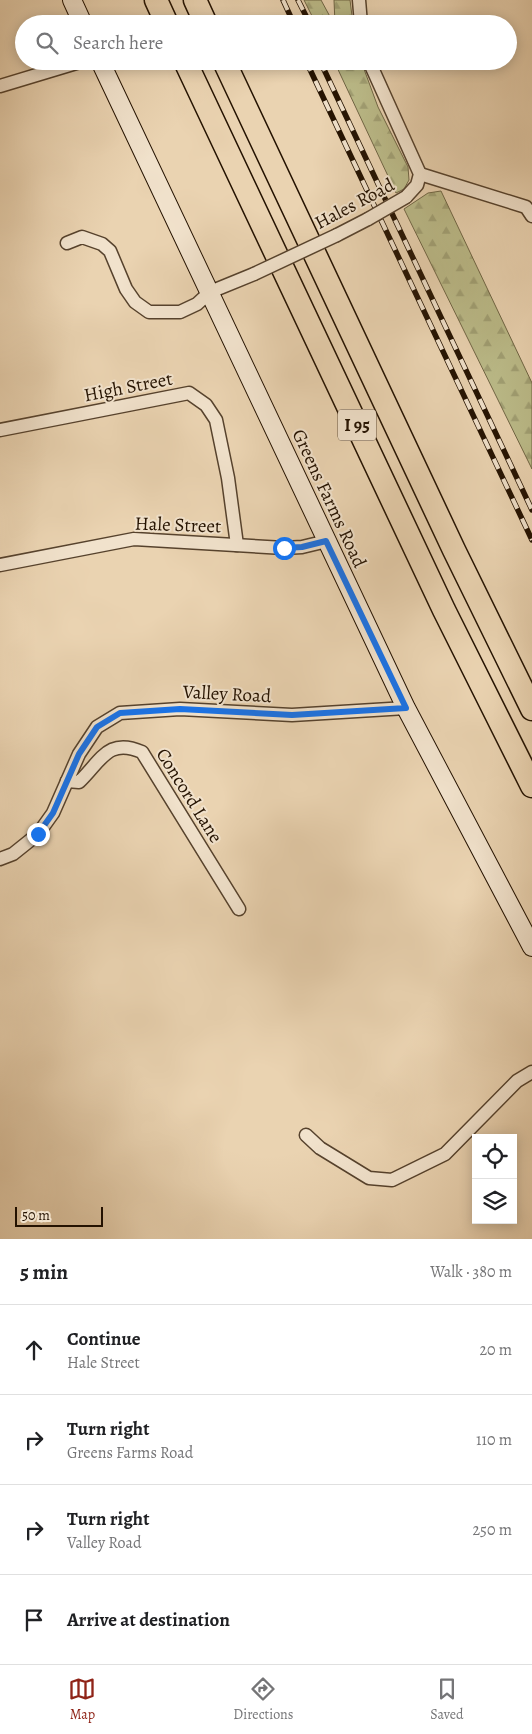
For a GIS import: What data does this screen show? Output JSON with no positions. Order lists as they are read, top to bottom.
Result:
{
  "streets": {
    "highway": ["I 95"],
    "main road": ["Greens Farms Road"],
    "street": [
      "Hales Road",
      "High Street",
      "Hale Street",
      "Valley Road",
      "Concord Lane"
    ]
  },
  "crossings": [
    ["Hales Road", "Greens Farms Road"],
    ["High Street", "Hale Street"],
    ["Greens Farms Road", "Hale Street"],
    ["Greens Farms Road", "Valley Road"],
    ["Valley Road", "Concord Lane"]
  ],
  "scale_bar": "50 m",
  "page": {
    "search": "Search here",
    "scale": "50 m",
    "heading": ["5 min", "Walk · 380 m"],
    "list": [
      ["Continue", "Hale Street", "20 m"],
      ["Turn right", "Greens Farms Road", "110 m"],
      ["Turn right", "Valley Road", "250 m"],
      "Arrive at destination"
    ],
    "nav": ["Map", "Directions", "Saved"]
  }
}
